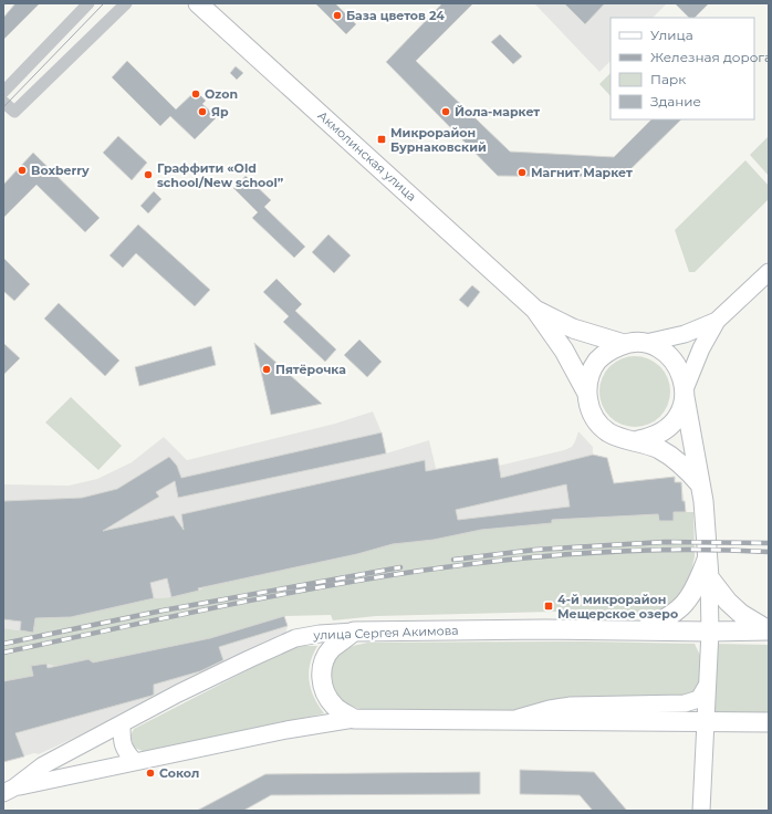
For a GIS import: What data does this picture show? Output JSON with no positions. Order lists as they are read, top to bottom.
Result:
{
  "streets": {
    "main road": ["Акмолинская улица", "улица Сергея Акимова"]
  },
  "places": {
    "other": [
      "База цветов 24",
      "Ozon",
      "Яр",
      "Йола-маркет",
      "Boxberry",
      "Магнит Маркет",
      "Граффити «Old school/New school”",
      "Пятёрочка",
      "Сокол"
    ],
    "transit": ["Микрорайон Бурнаковский", "4-й микрорайон Мещерское озеро"]
  },
  "legend": [
    "Улица",
    "Железная дорога",
    "Парк",
    "Здание"
  ]
}
